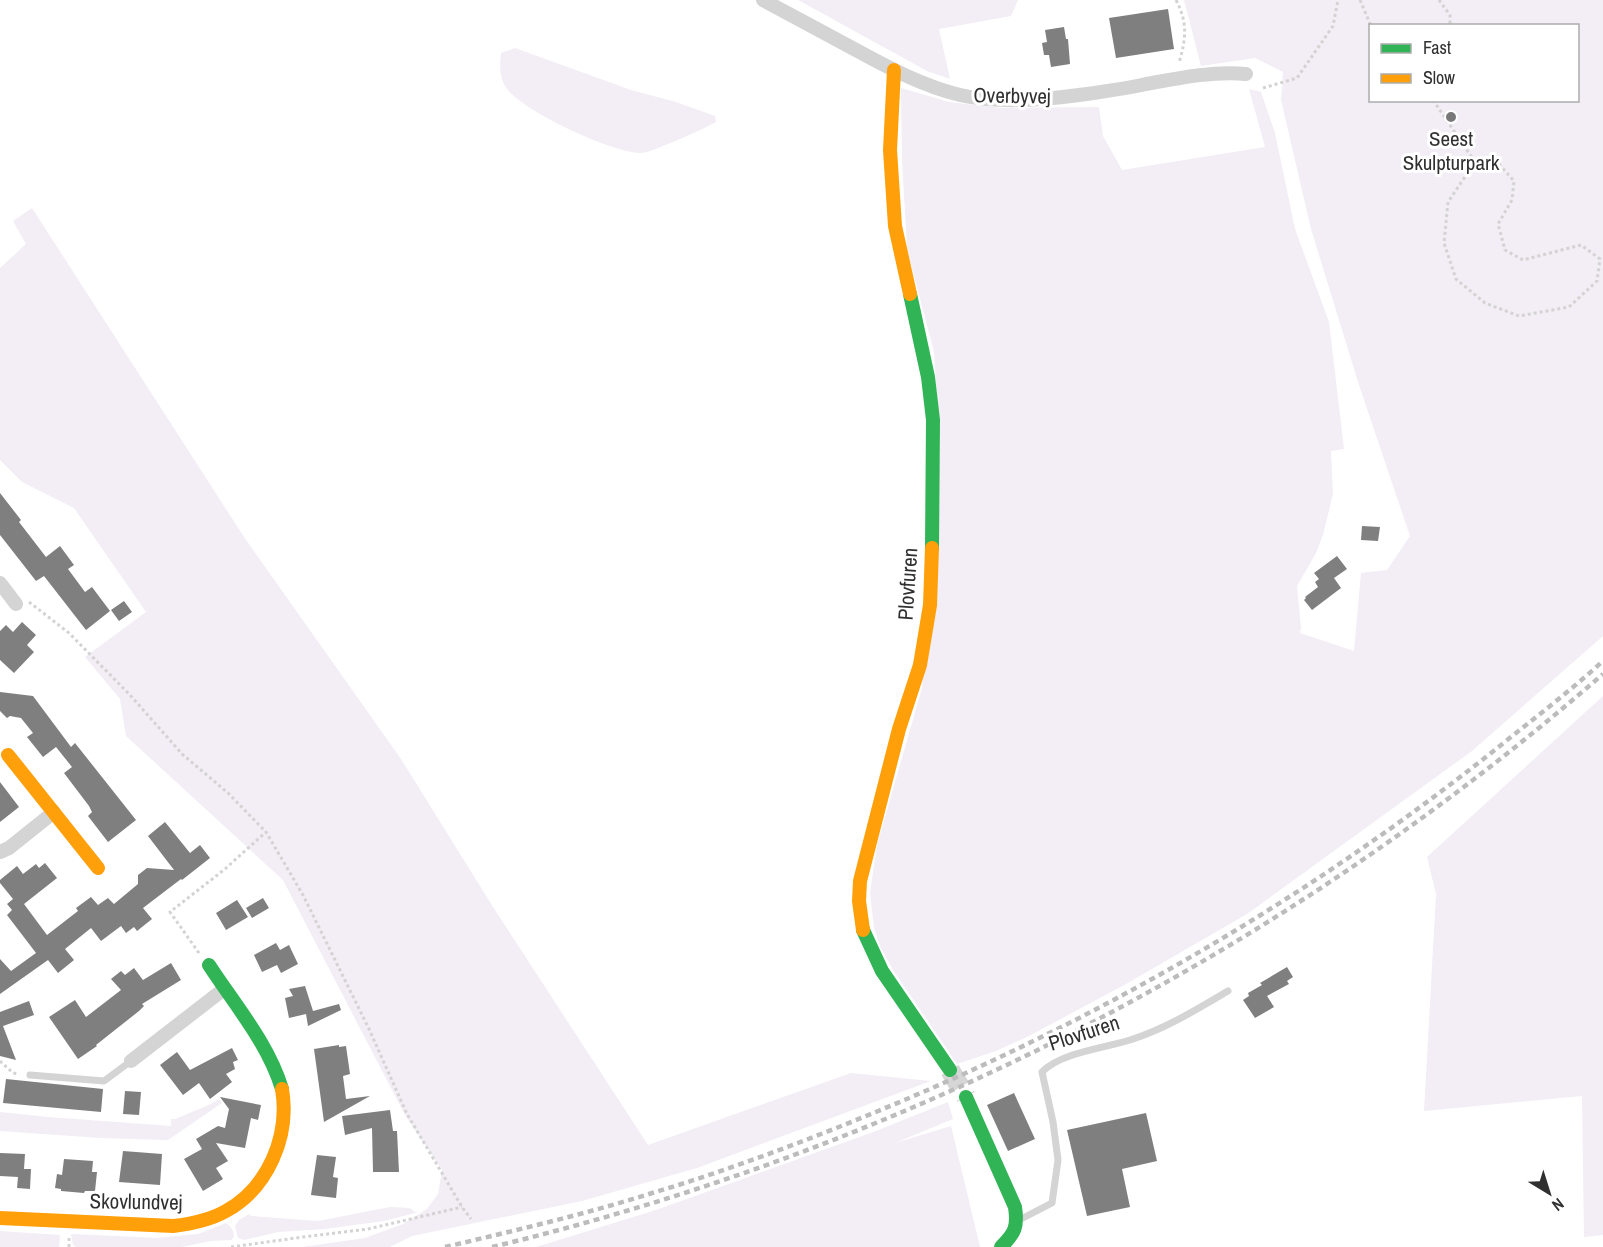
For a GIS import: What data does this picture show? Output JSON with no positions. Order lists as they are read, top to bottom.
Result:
{
  "streets": {
    "street": ["Overbyvej", "Plovfuren", "Skovlundvej"]
  },
  "crossings": [
    ["Overbyvej", "Plovfuren"]
  ],
  "places": ["Seest Skulpturpark"],
  "legend": ["Fast", "Slow"],
  "north": "bottom right"
}
